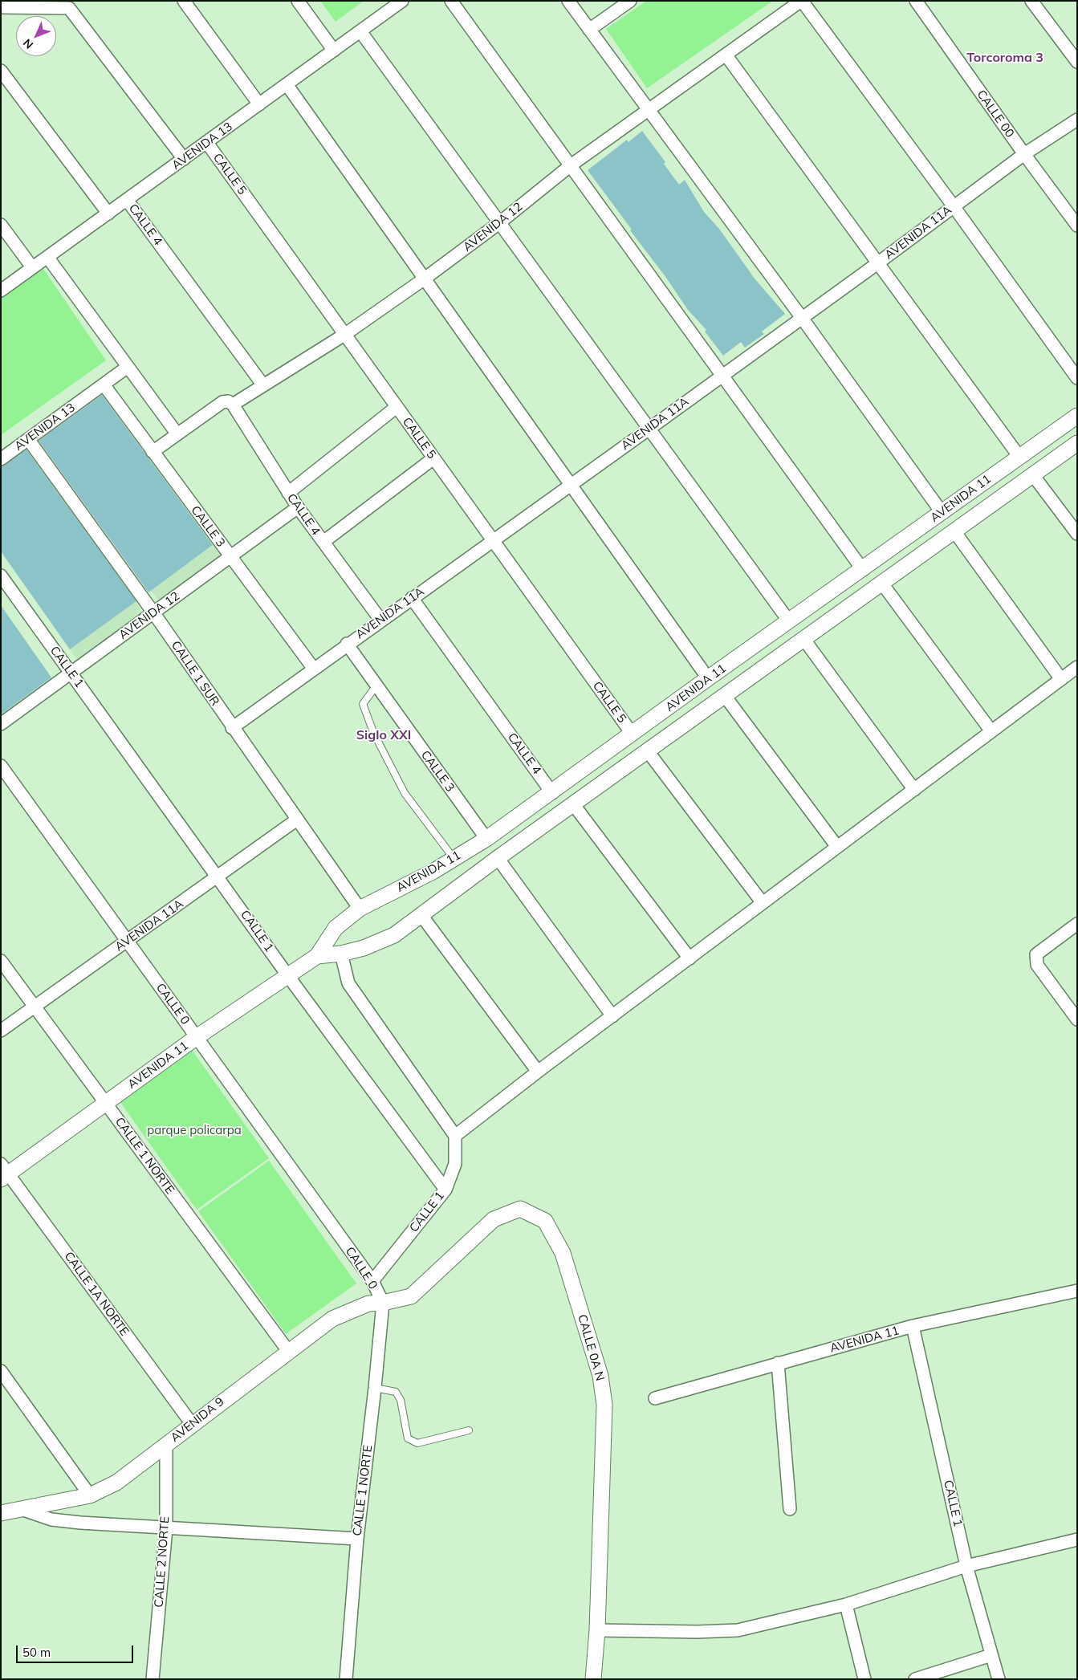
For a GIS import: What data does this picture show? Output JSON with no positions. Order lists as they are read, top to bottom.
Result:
{
  "streets": {
    "street": [
      "CALLE 00",
      "AVENIDA 13",
      "CALLE 5",
      "CALLE 4",
      "AVENIDA 12",
      "AVENIDA 11A",
      "AVENIDA 11",
      "CALLE 3",
      "CALLE 1",
      "CALLE 1 SUR",
      "CALLE 0",
      "CALLE 1 NORTE",
      "CALLE 1A NORTE",
      "CALLE 0A N",
      "AVENIDA 9",
      "CALLE 2 NORTE"
    ]
  },
  "crossings": [
    ["CALLE 00", "AVENIDA 11A"],
    ["AVENIDA 13", "CALLE 5"],
    ["AVENIDA 13", "CALLE 4"],
    ["AVENIDA 13", "CALLE 3"],
    ["AVENIDA 13", "CALLE 1 SUR"],
    ["CALLE 5", "AVENIDA 12"],
    ["CALLE 5", "AVENIDA 11A"],
    ["CALLE 5", "AVENIDA 11"],
    ["CALLE 4", "AVENIDA 12"],
    ["CALLE 4", "AVENIDA 11A"],
    ["CALLE 4", "AVENIDA 11"],
    ["AVENIDA 12", "CALLE 3"],
    ["AVENIDA 12", "CALLE 1"],
    ["AVENIDA 12", "CALLE 1 SUR"],
    ["AVENIDA 11A", "CALLE 3"],
    ["AVENIDA 11A", "CALLE 1"],
    ["AVENIDA 11A", "CALLE 1 SUR"],
    ["AVENIDA 11A", "CALLE 0"],
    ["AVENIDA 11A", "CALLE 1 NORTE"],
    ["AVENIDA 11", "CALLE 3"],
    ["AVENIDA 11", "CALLE 1"],
    ["AVENIDA 11", "CALLE 1 SUR"],
    ["AVENIDA 11", "CALLE 0"],
    ["AVENIDA 11", "CALLE 1 NORTE"],
    ["AVENIDA 11", "CALLE 1A NORTE"],
    ["CALLE 1", "CALLE 0"],
    ["CALLE 0", "CALLE 1 NORTE"],
    ["CALLE 0", "CALLE 0A N"],
    ["CALLE 0", "AVENIDA 9"],
    ["CALLE 1 NORTE", "CALLE 0A N"],
    ["CALLE 1 NORTE", "AVENIDA 9"],
    ["CALLE 1A NORTE", "AVENIDA 9"],
    ["CALLE 0A N", "AVENIDA 9"],
    ["AVENIDA 9", "CALLE 2 NORTE"]
  ],
  "districts": ["Torcoroma 3", "Siglo XXI"],
  "parks": ["parque policarpa"],
  "scale_bar": "50 m",
  "north": "bottom left"
}
